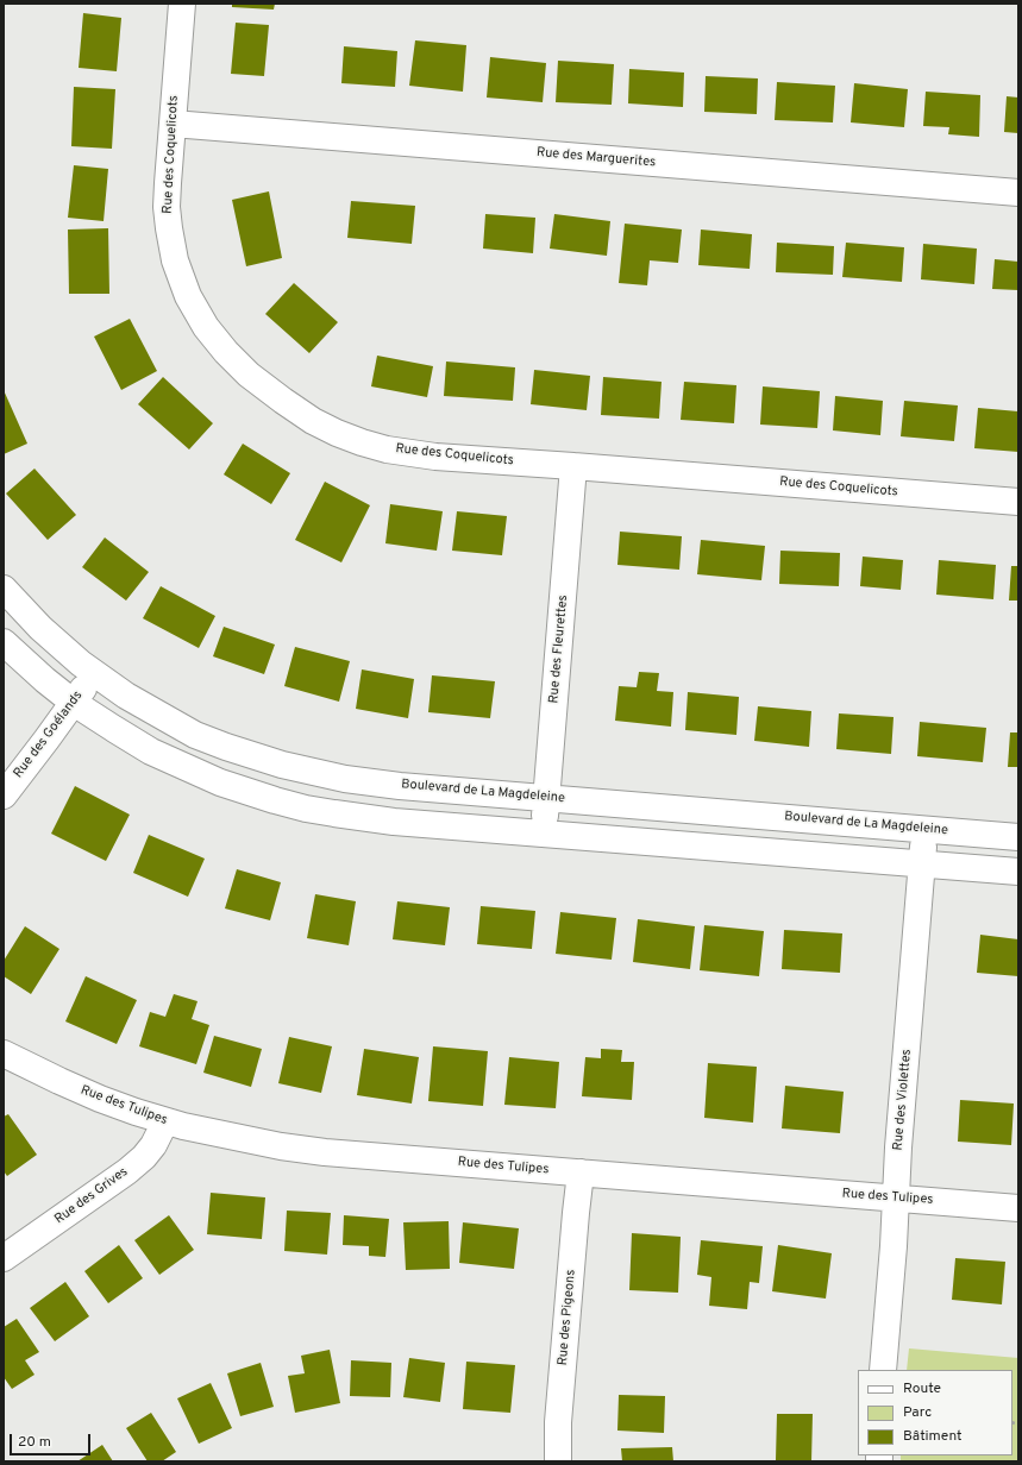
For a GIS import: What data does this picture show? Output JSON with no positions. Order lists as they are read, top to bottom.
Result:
{
  "streets": {
    "street": [
      "Rue des Coquelicots",
      "Rue des Marguerites",
      "Rue des Fleurettes",
      "Rue des Goélands",
      "Boulevard de La Magdeleine",
      "Rue des Violettes",
      "Rue des Tulipes",
      "Rue des Grives",
      "Rue des Pigeons"
    ]
  },
  "crossings": [
    ["Rue des Coquelicots", "Rue des Marguerites"],
    ["Rue des Coquelicots", "Rue des Fleurettes"],
    ["Rue des Fleurettes", "Boulevard de La Magdeleine"],
    ["Rue des Goélands", "Boulevard de La Magdeleine"],
    ["Boulevard de La Magdeleine", "Rue des Violettes"],
    ["Rue des Violettes", "Rue des Tulipes"],
    ["Rue des Tulipes", "Rue des Grives"],
    ["Rue des Tulipes", "Rue des Pigeons"]
  ],
  "legend": ["Route", "Parc", "Bâtiment"],
  "scale_bar": "20 m"
}
